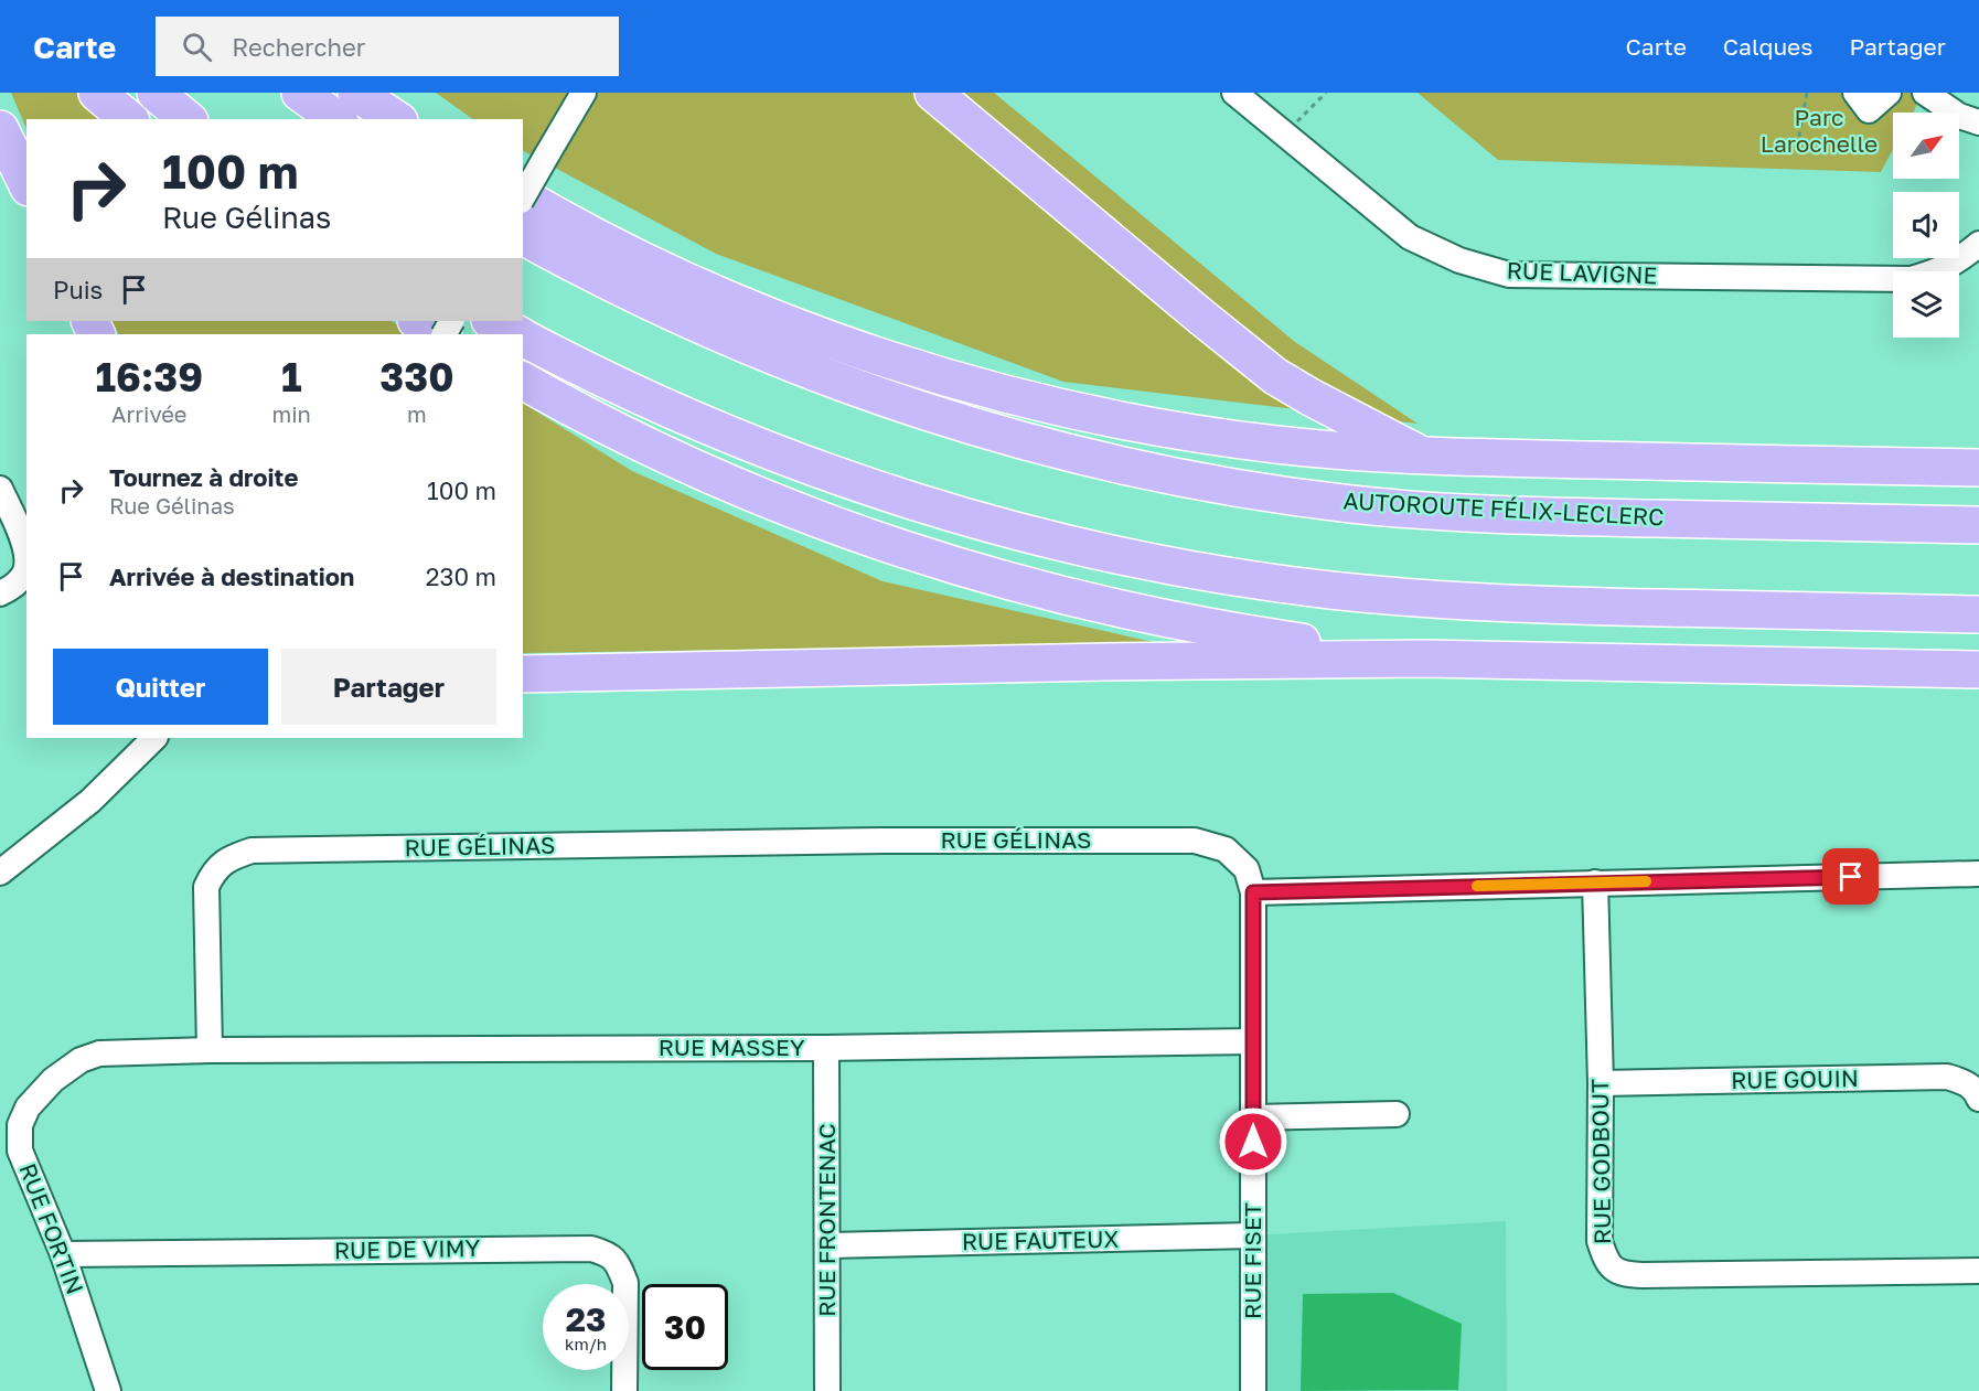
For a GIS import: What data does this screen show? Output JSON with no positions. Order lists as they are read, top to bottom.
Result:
{
  "streets": {
    "highway": ["AUTOROUTE FÉLIX-LECLERC"],
    "street": [
      "RUE LAVIGNE",
      "RUE GÉLINAS",
      "RUE MASSEY",
      "RUE GOUIN",
      "RUE GODBOUT",
      "RUE FRONTENAC",
      "RUE FORTIN",
      "RUE FAUTEUX",
      "RUE DE VIMY",
      "RUE FISET"
    ]
  },
  "crossings": [
    ["RUE GÉLINAS", "RUE MASSEY"],
    ["RUE GÉLINAS", "RUE FORTIN"],
    ["RUE GÉLINAS", "RUE FISET"],
    ["RUE MASSEY", "RUE FRONTENAC"],
    ["RUE MASSEY", "RUE FORTIN"],
    ["RUE MASSEY", "RUE FISET"],
    ["RUE GOUIN", "RUE GODBOUT"],
    ["RUE FRONTENAC", "RUE FAUTEUX"],
    ["RUE FORTIN", "RUE DE VIMY"],
    ["RUE FAUTEUX", "RUE FISET"]
  ],
  "parks": ["Parc Larochelle"],
  "north": "top right",
  "page": {
    "header": "Carte",
    "search": "Rechercher",
    "nav": ["Carte", "Calques", "Partager"],
    "turn": ["100 m", "Rue Gélinas"],
    "then": "Puis",
    "eta": [
      "16:39",
      "Arrivée",
      "1",
      "min",
      "330",
      "m"
    ],
    "list": [
      {
        "name": "Tournez à droite",
        "note": "Rue Gélinas",
        "value": "100 m"
      },
      {
        "name": "Arrivée à destination",
        "value": "230 m"
      }
    ],
    "buttons": ["Quitter", "Partager"],
    "speed": "23 km/h",
    "limit": "30"
  }
}
